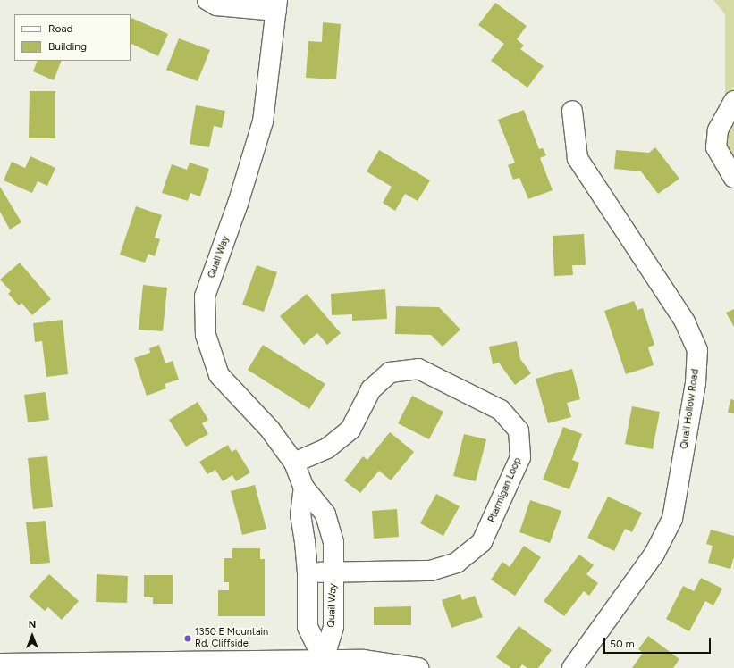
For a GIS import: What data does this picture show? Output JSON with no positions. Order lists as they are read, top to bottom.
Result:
{
  "streets": {
    "street": ["Quail Way", "Quail Hollow Road", "Ptarmigan Loop"]
  },
  "crossings": [
    ["Quail Way", "Ptarmigan Loop"]
  ],
  "places": ["1350 E Mountain Rd, Cliffside"],
  "legend": ["Road", "Building"],
  "scale_bar": "50 m",
  "north": "top"
}
